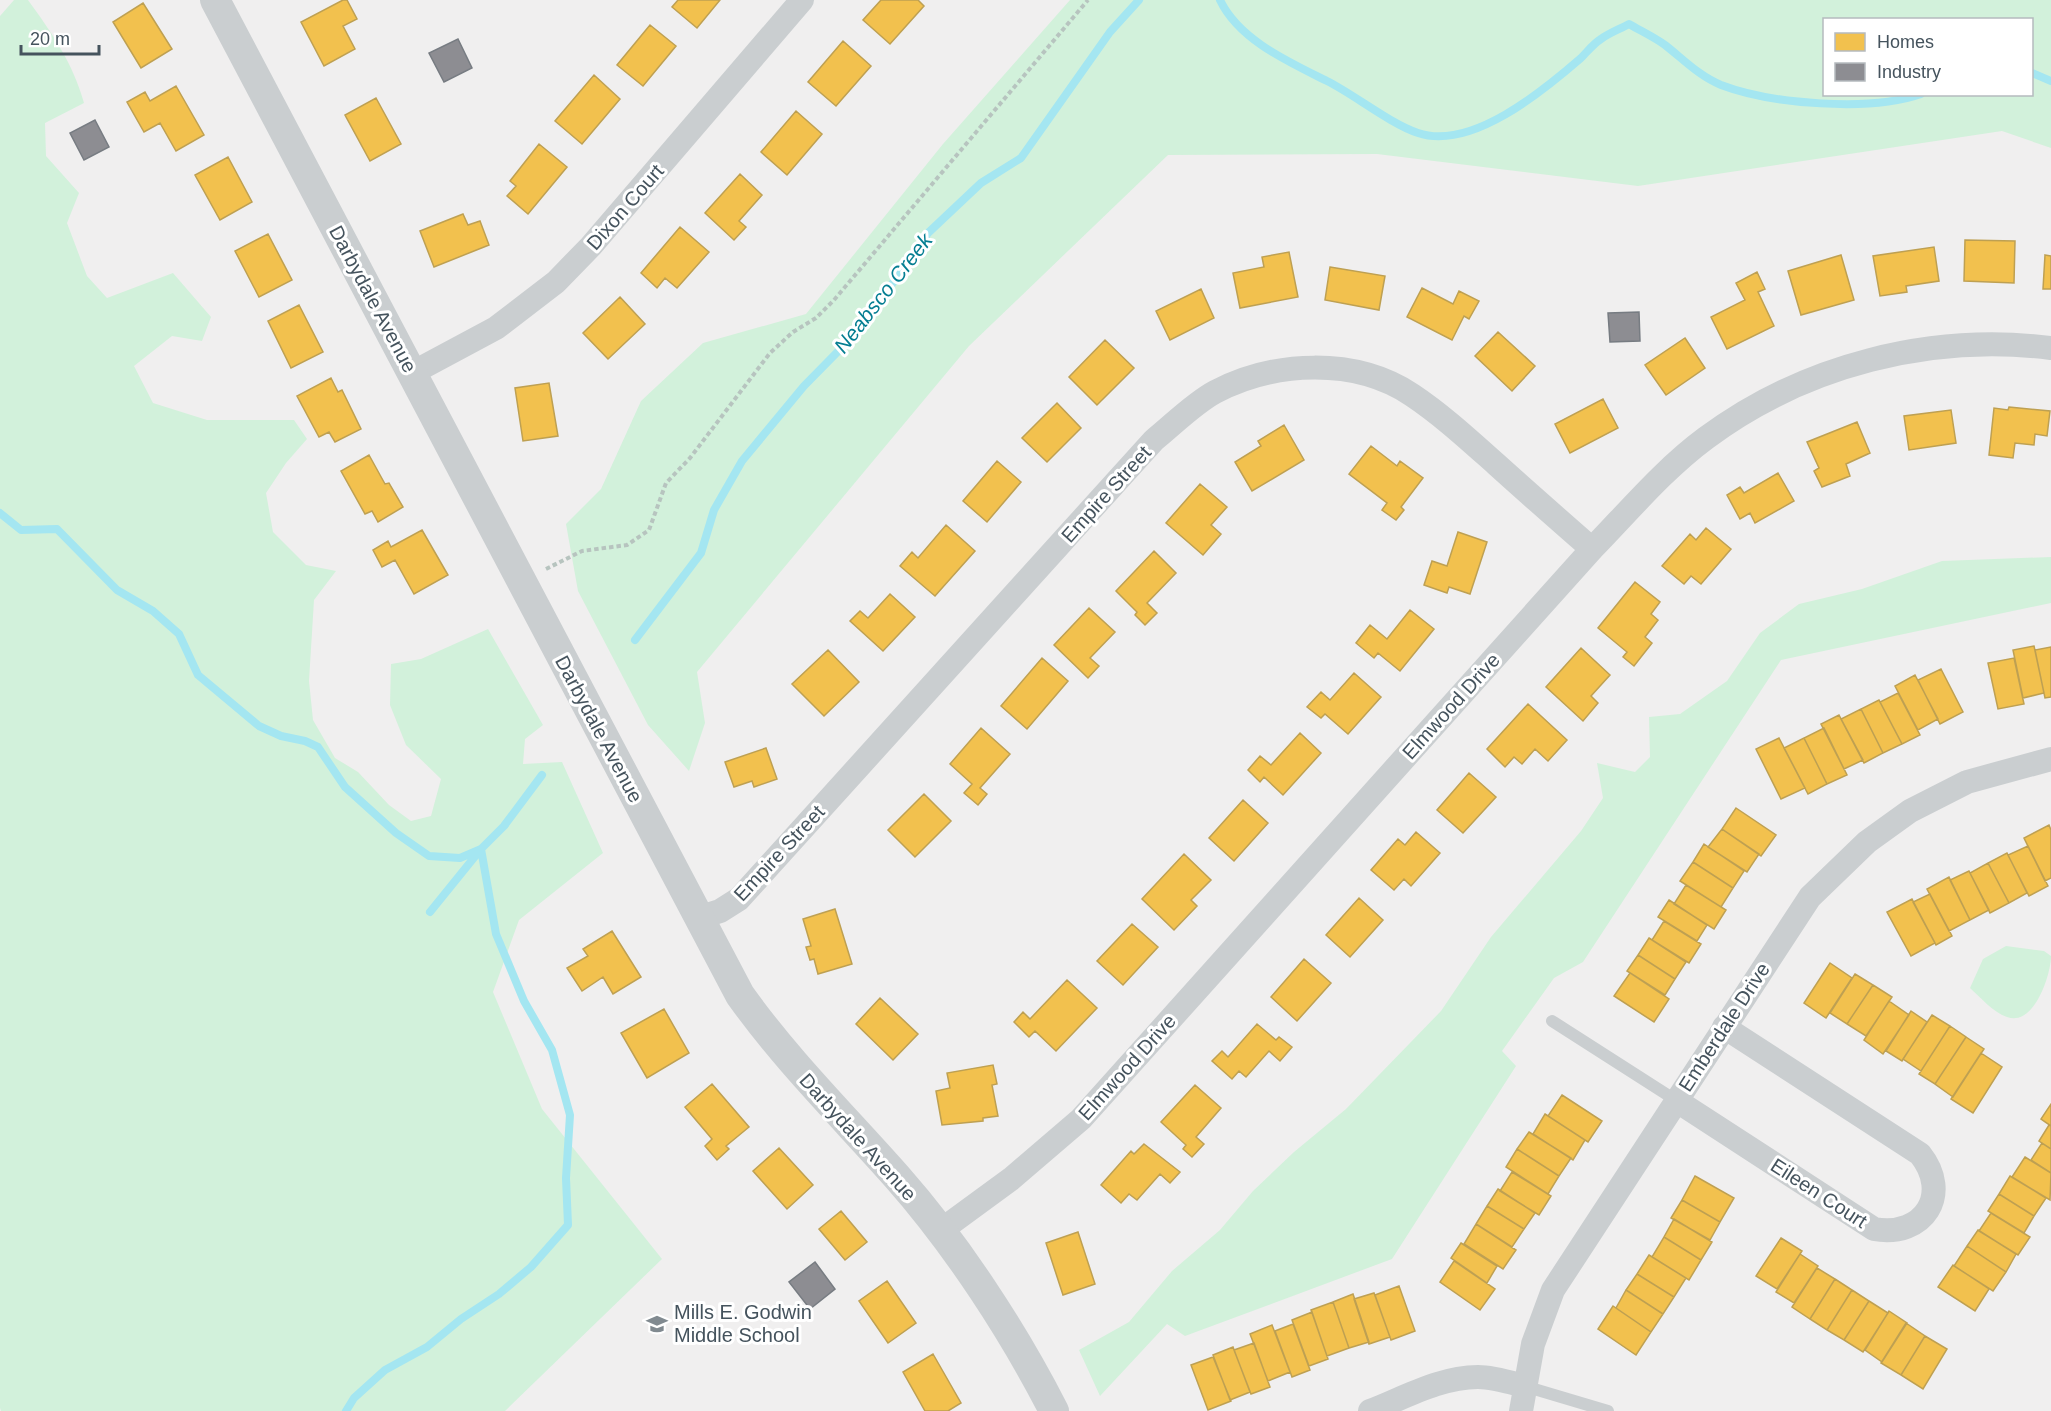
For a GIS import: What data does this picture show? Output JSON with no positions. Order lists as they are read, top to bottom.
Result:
{
  "streets": {
    "street": [
      "Dixon Court",
      "Darbydale Avenue",
      "Empire Street",
      "Elmwood Drive",
      "Emberdale Drive",
      "Eileen Court"
    ]
  },
  "crossings": [
    ["Dixon Court", "Darbydale Avenue"],
    ["Darbydale Avenue", "Empire Street"],
    ["Darbydale Avenue", "Elmwood Drive"],
    ["Empire Street", "Elmwood Drive"],
    ["Emberdale Drive", "Eileen Court"]
  ],
  "water": ["Neabsco Creek"],
  "places": {
    "school or university": ["Mills E. Godwin Middle School"]
  },
  "legend": ["Homes", "Industry"],
  "scale_bar": "20 m"
}
